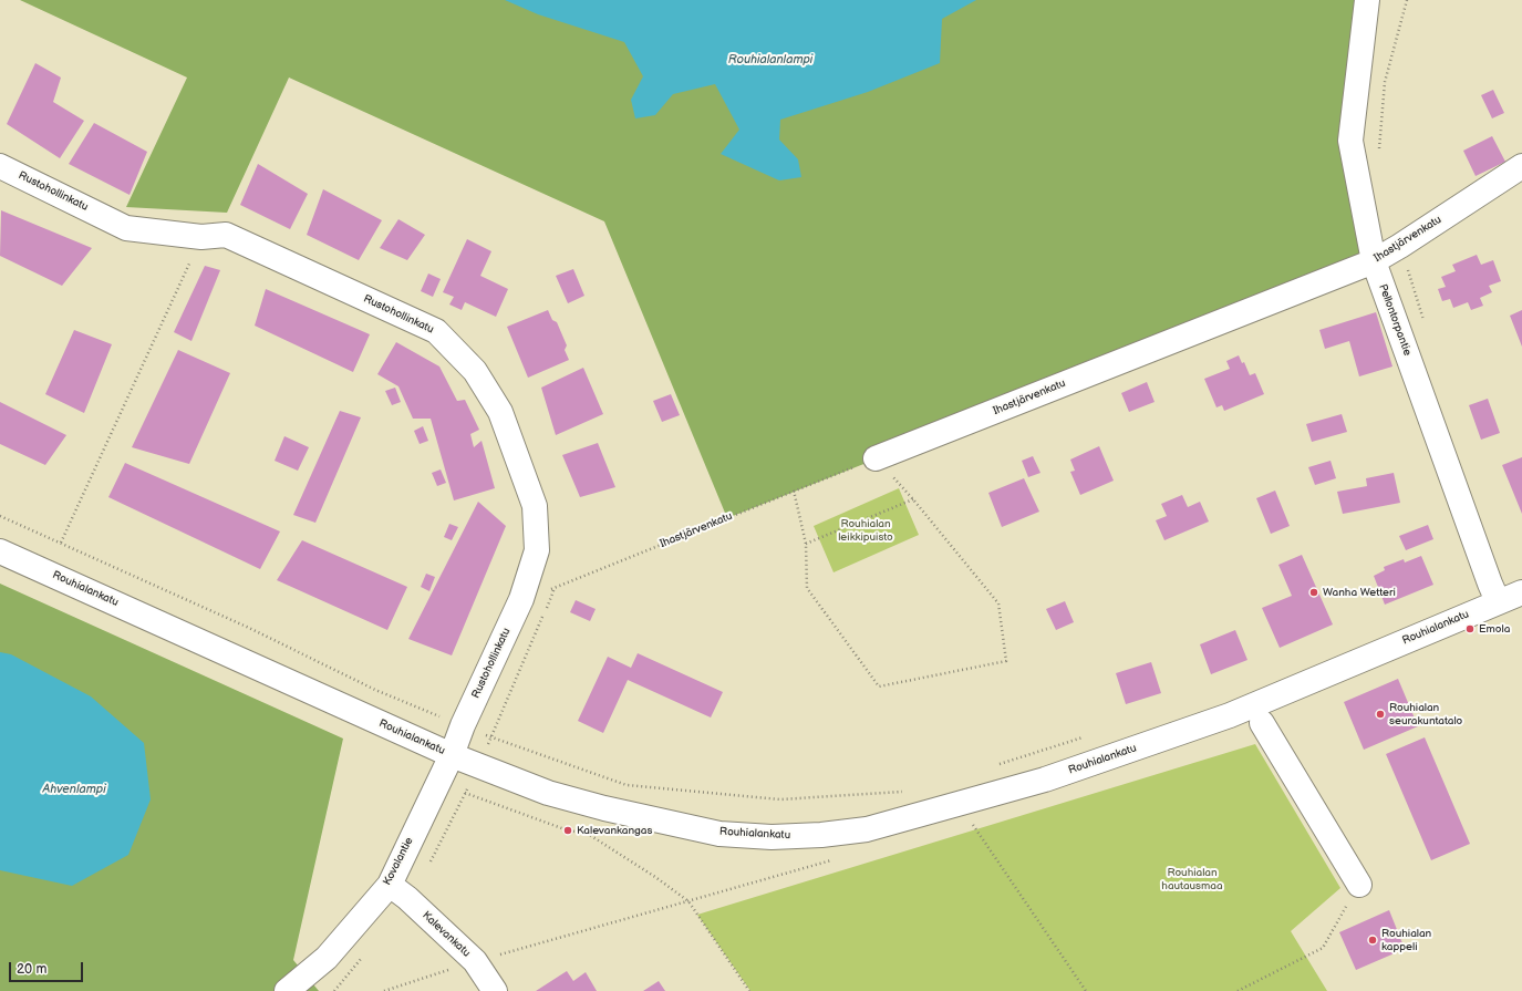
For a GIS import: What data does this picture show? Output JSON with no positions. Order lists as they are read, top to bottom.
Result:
{
  "streets": {
    "street": [
      "Rustohollinkatu",
      "Ihastjärvenkatu",
      "Pellontorpantie",
      "Rouhialankatu",
      "Kovalantie",
      "Kalevankatu"
    ]
  },
  "crossings": [
    ["Rustohollinkatu", "Ihastjärvenkatu"],
    ["Rustohollinkatu", "Rouhialankatu"],
    ["Rustohollinkatu", "Kovalantie"],
    ["Ihastjärvenkatu", "Pellontorpantie"],
    ["Pellontorpantie", "Rouhialankatu"],
    ["Rouhialankatu", "Kovalantie"],
    ["Kovalantie", "Kalevankatu"]
  ],
  "water": ["Rouhialanlampi", "Ahvenlampi"],
  "parks": ["Rouhialan leikkipuisto", "Rouhialan hautausmaa"],
  "places": [
    "Wanha Wetteri",
    "Emola",
    "Rouhialan seurakuntatalo",
    "Kalevankangas",
    "Rouhialan kappeli"
  ],
  "scale_bar": "20 m"
}
